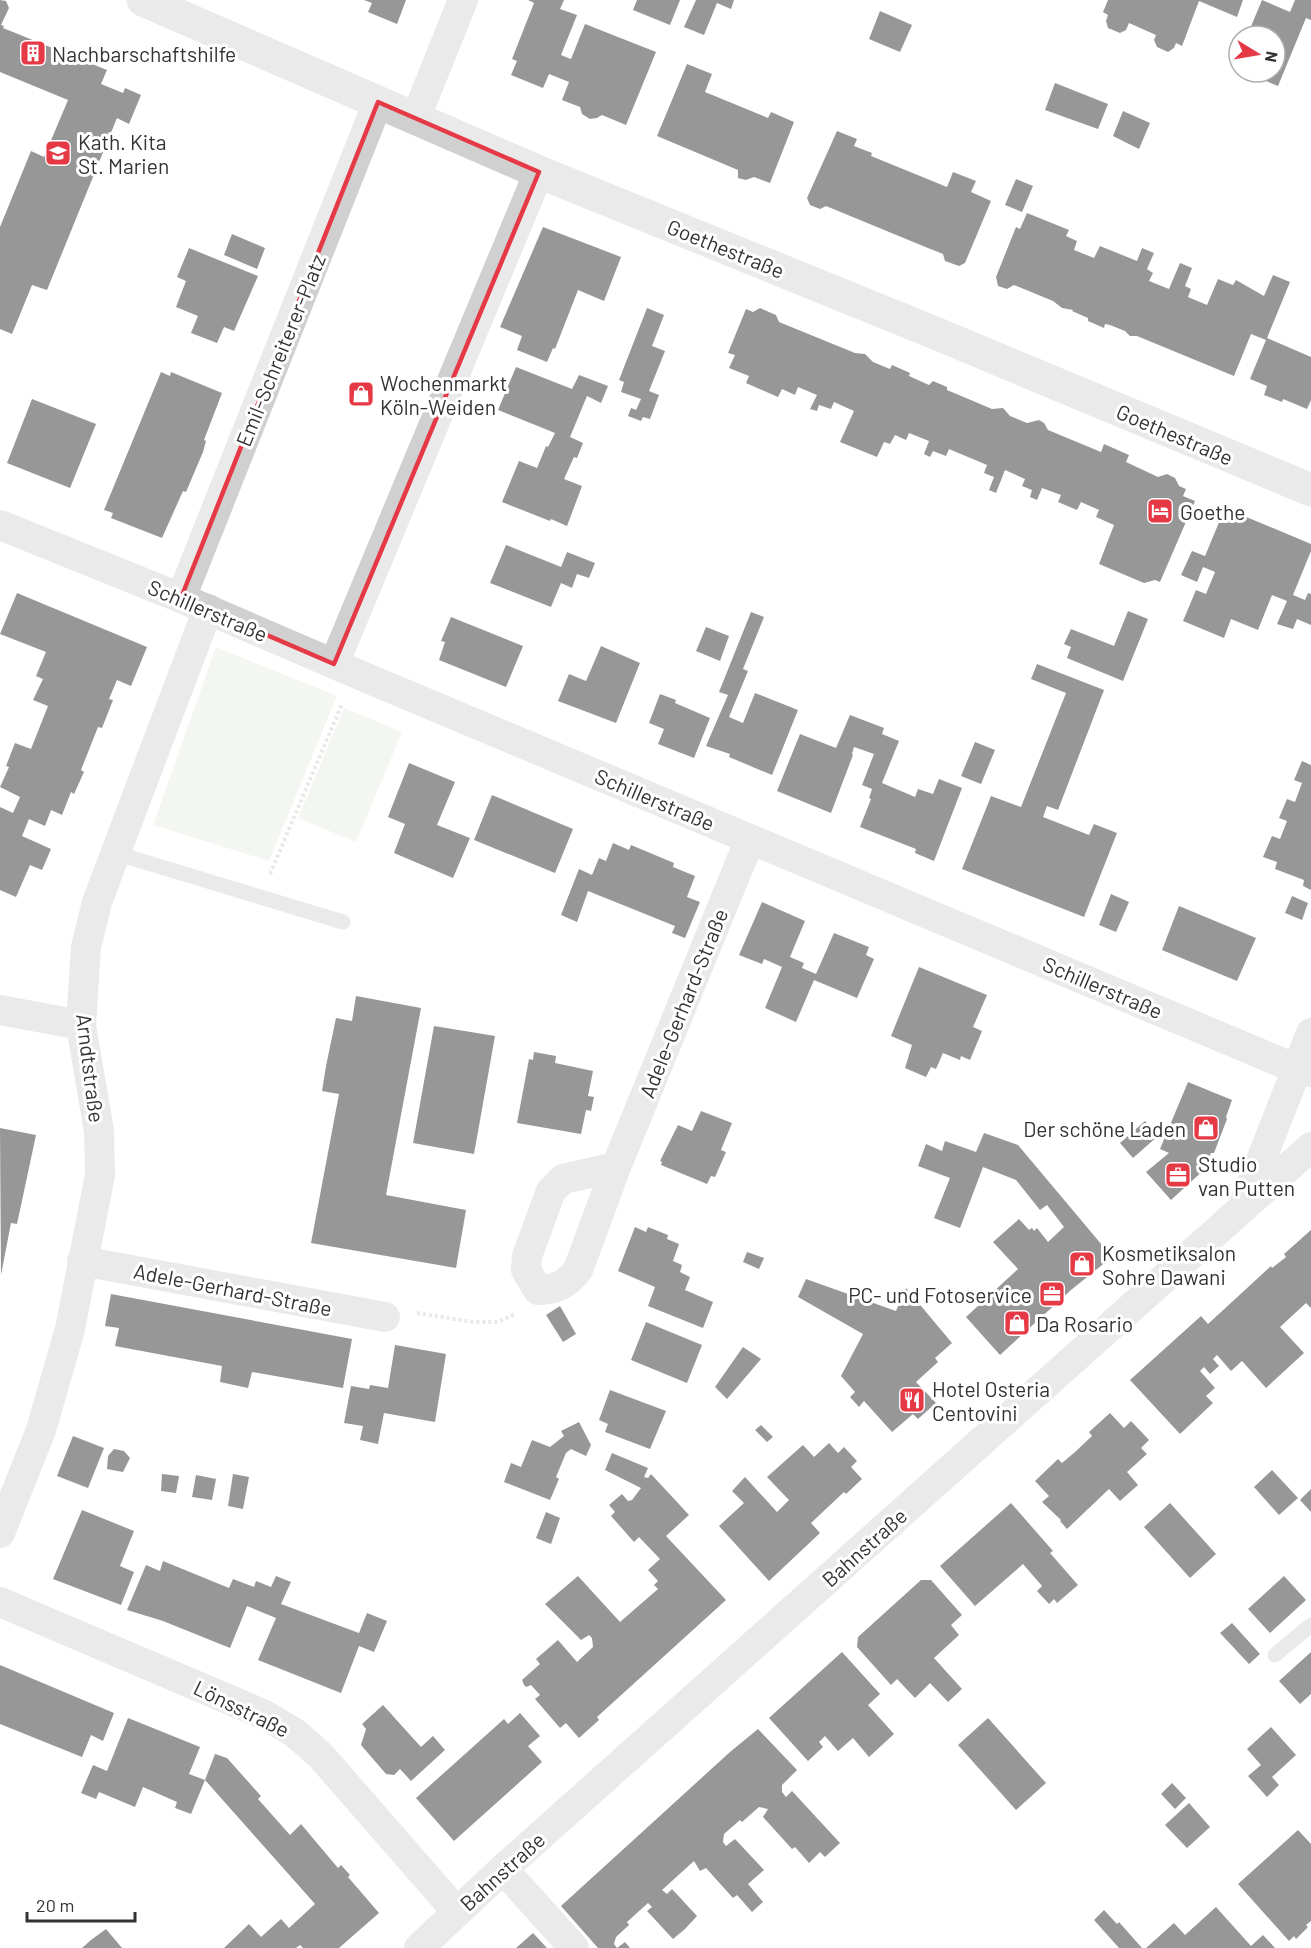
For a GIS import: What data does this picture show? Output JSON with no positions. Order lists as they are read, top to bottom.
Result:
{
  "streets": {
    "street": [
      "Goethestraße",
      "Emil-Schreiterer-Platz",
      "Schillerstraße",
      "Adele-Gerhard-Straße",
      "Arndtstraße",
      "Bahnstraße",
      "Lönsstraße"
    ]
  },
  "crossings": [
    ["Goethestraße", "Emil-Schreiterer-Platz"],
    ["Emil-Schreiterer-Platz", "Schillerstraße"],
    ["Emil-Schreiterer-Platz", "Arndtstraße"],
    ["Schillerstraße", "Adele-Gerhard-Straße"],
    ["Schillerstraße", "Arndtstraße"],
    ["Adele-Gerhard-Straße", "Arndtstraße"],
    ["Bahnstraße", "Lönsstraße"]
  ],
  "places": {
    "building": ["Nachbarschaftshilfe"],
    "school or university": ["Kath. Kita St. Marien"],
    "shop": [
      "Wochenmarkt Köln-Weiden",
      "Der schöne Laden",
      "Kosmetiksalon Sohre Dawani",
      "Da Rosario"
    ],
    "hotel": ["Goethe"],
    "office": ["Studio van Putten", "PC- und Fotoservice"],
    "restaurant": ["Hotel Osteria Centovini"]
  },
  "scale_bar": "20 m",
  "north": "right"
}
